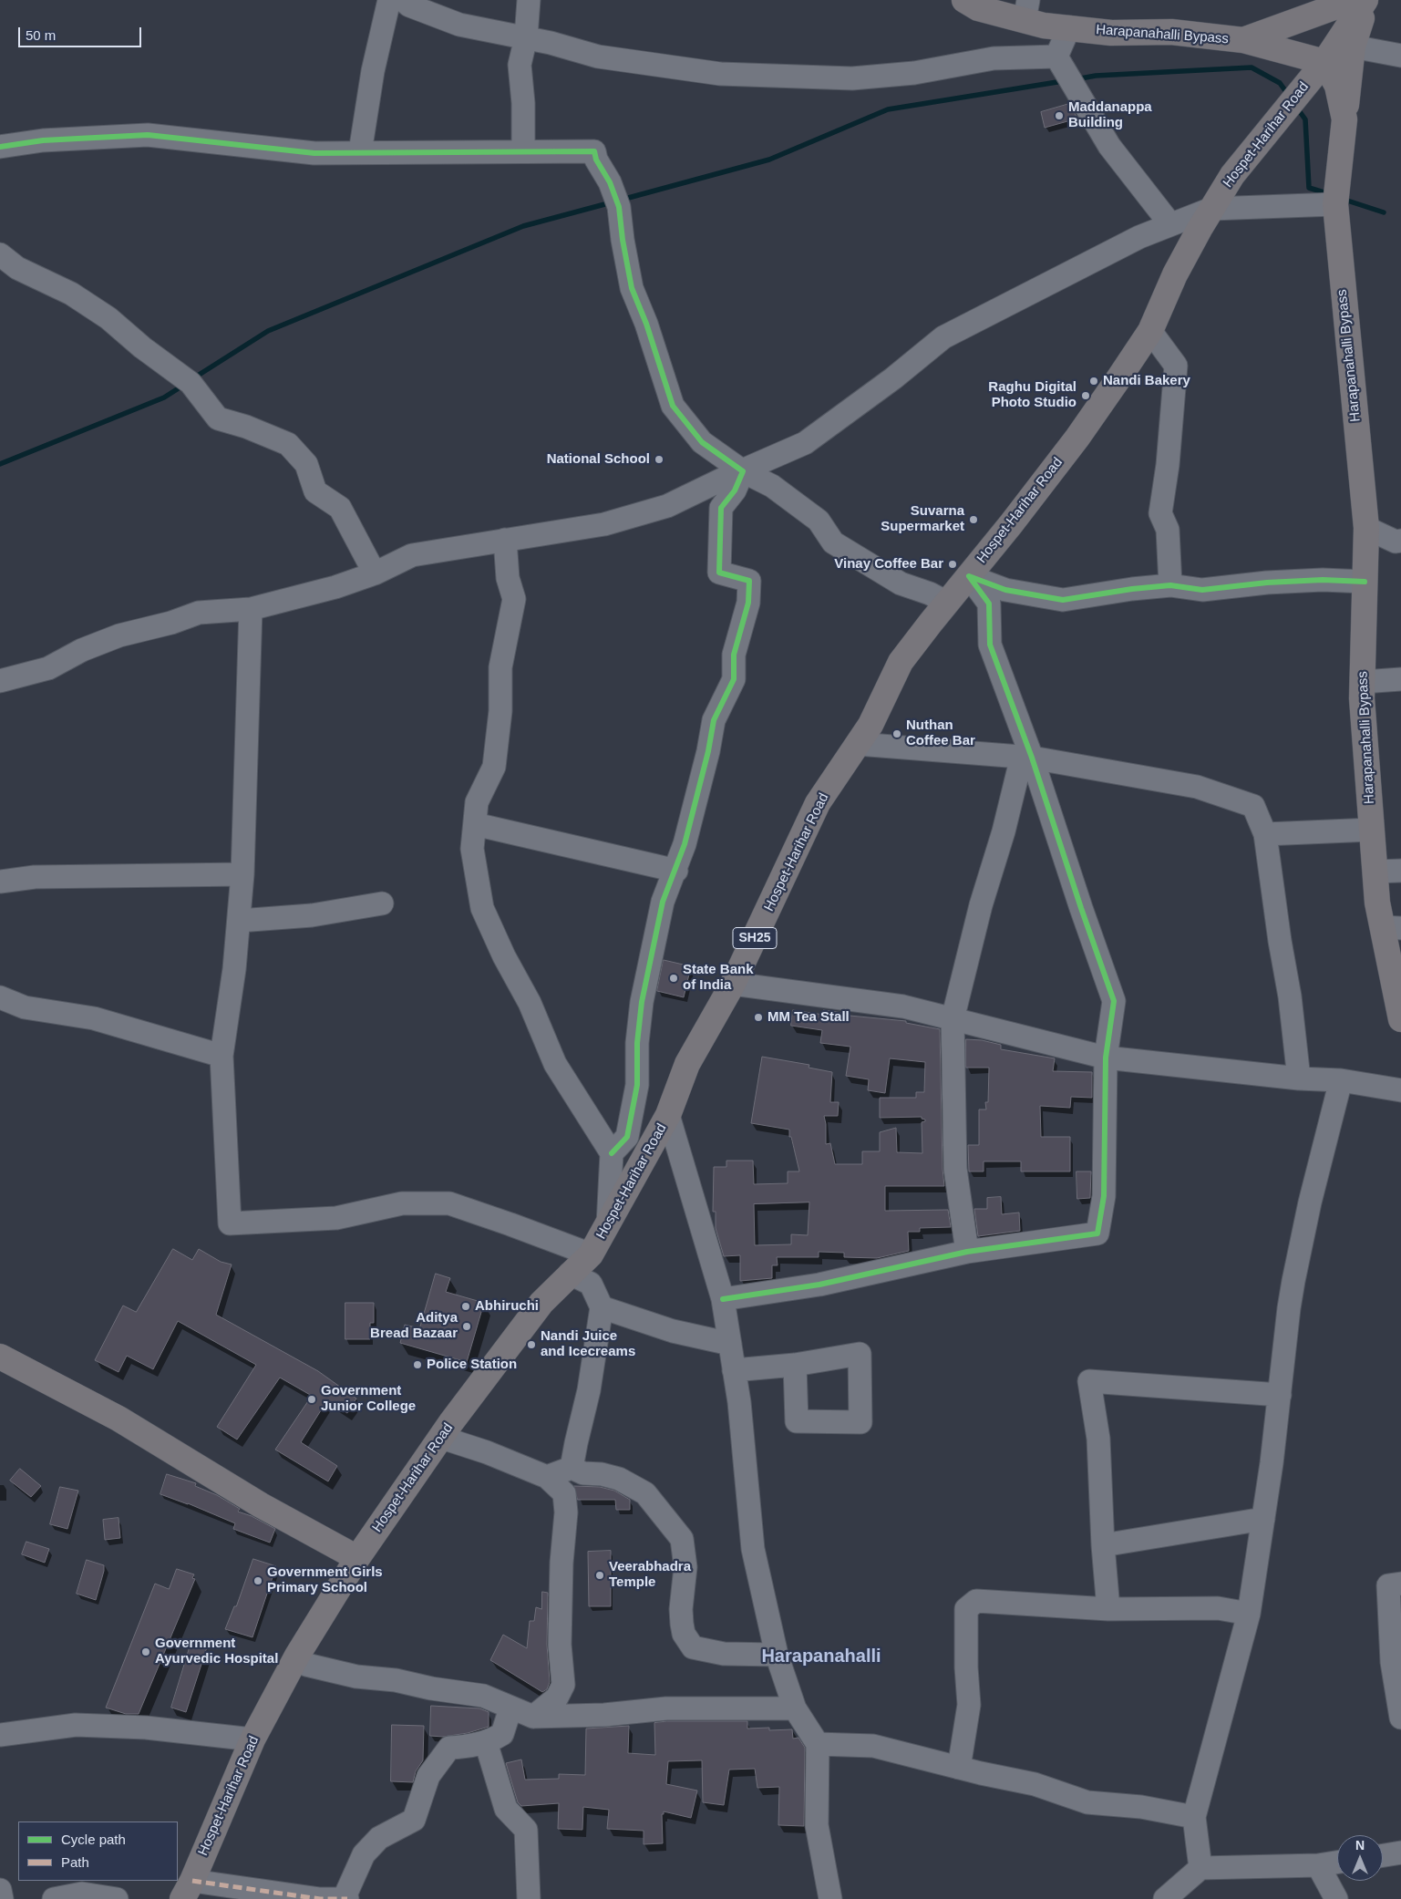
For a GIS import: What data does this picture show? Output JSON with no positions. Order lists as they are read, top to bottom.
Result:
{
  "streets": {
    "main road": ["Harapanahalli Bypass", "Hospet-Harihar Road", "SH25"]
  },
  "crossings": [
    ["Harapanahalli Bypass", "Hospet-Harihar Road"]
  ],
  "districts": ["Harapanahalli"],
  "places": [
    "Maddanappa Building",
    "Nandi Bakery",
    "Raghu Digital Photo Studio",
    "National School",
    "Suvarna Supermarket",
    "Vinay Coffee Bar",
    "Nuthan Coffee Bar",
    "State Bank of India",
    "MM Tea Stall",
    "Abhiruchi",
    "Aditya Bread Bazaar",
    "Nandi Juice and Icecreams",
    "Police Station",
    "Government Junior College",
    "Veerabhadra Temple",
    "Government Girls Primary School",
    "Government Ayurvedic Hospital"
  ],
  "legend": ["Cycle path", "Path"],
  "scale_bar": "50 m",
  "north": "top"
}
